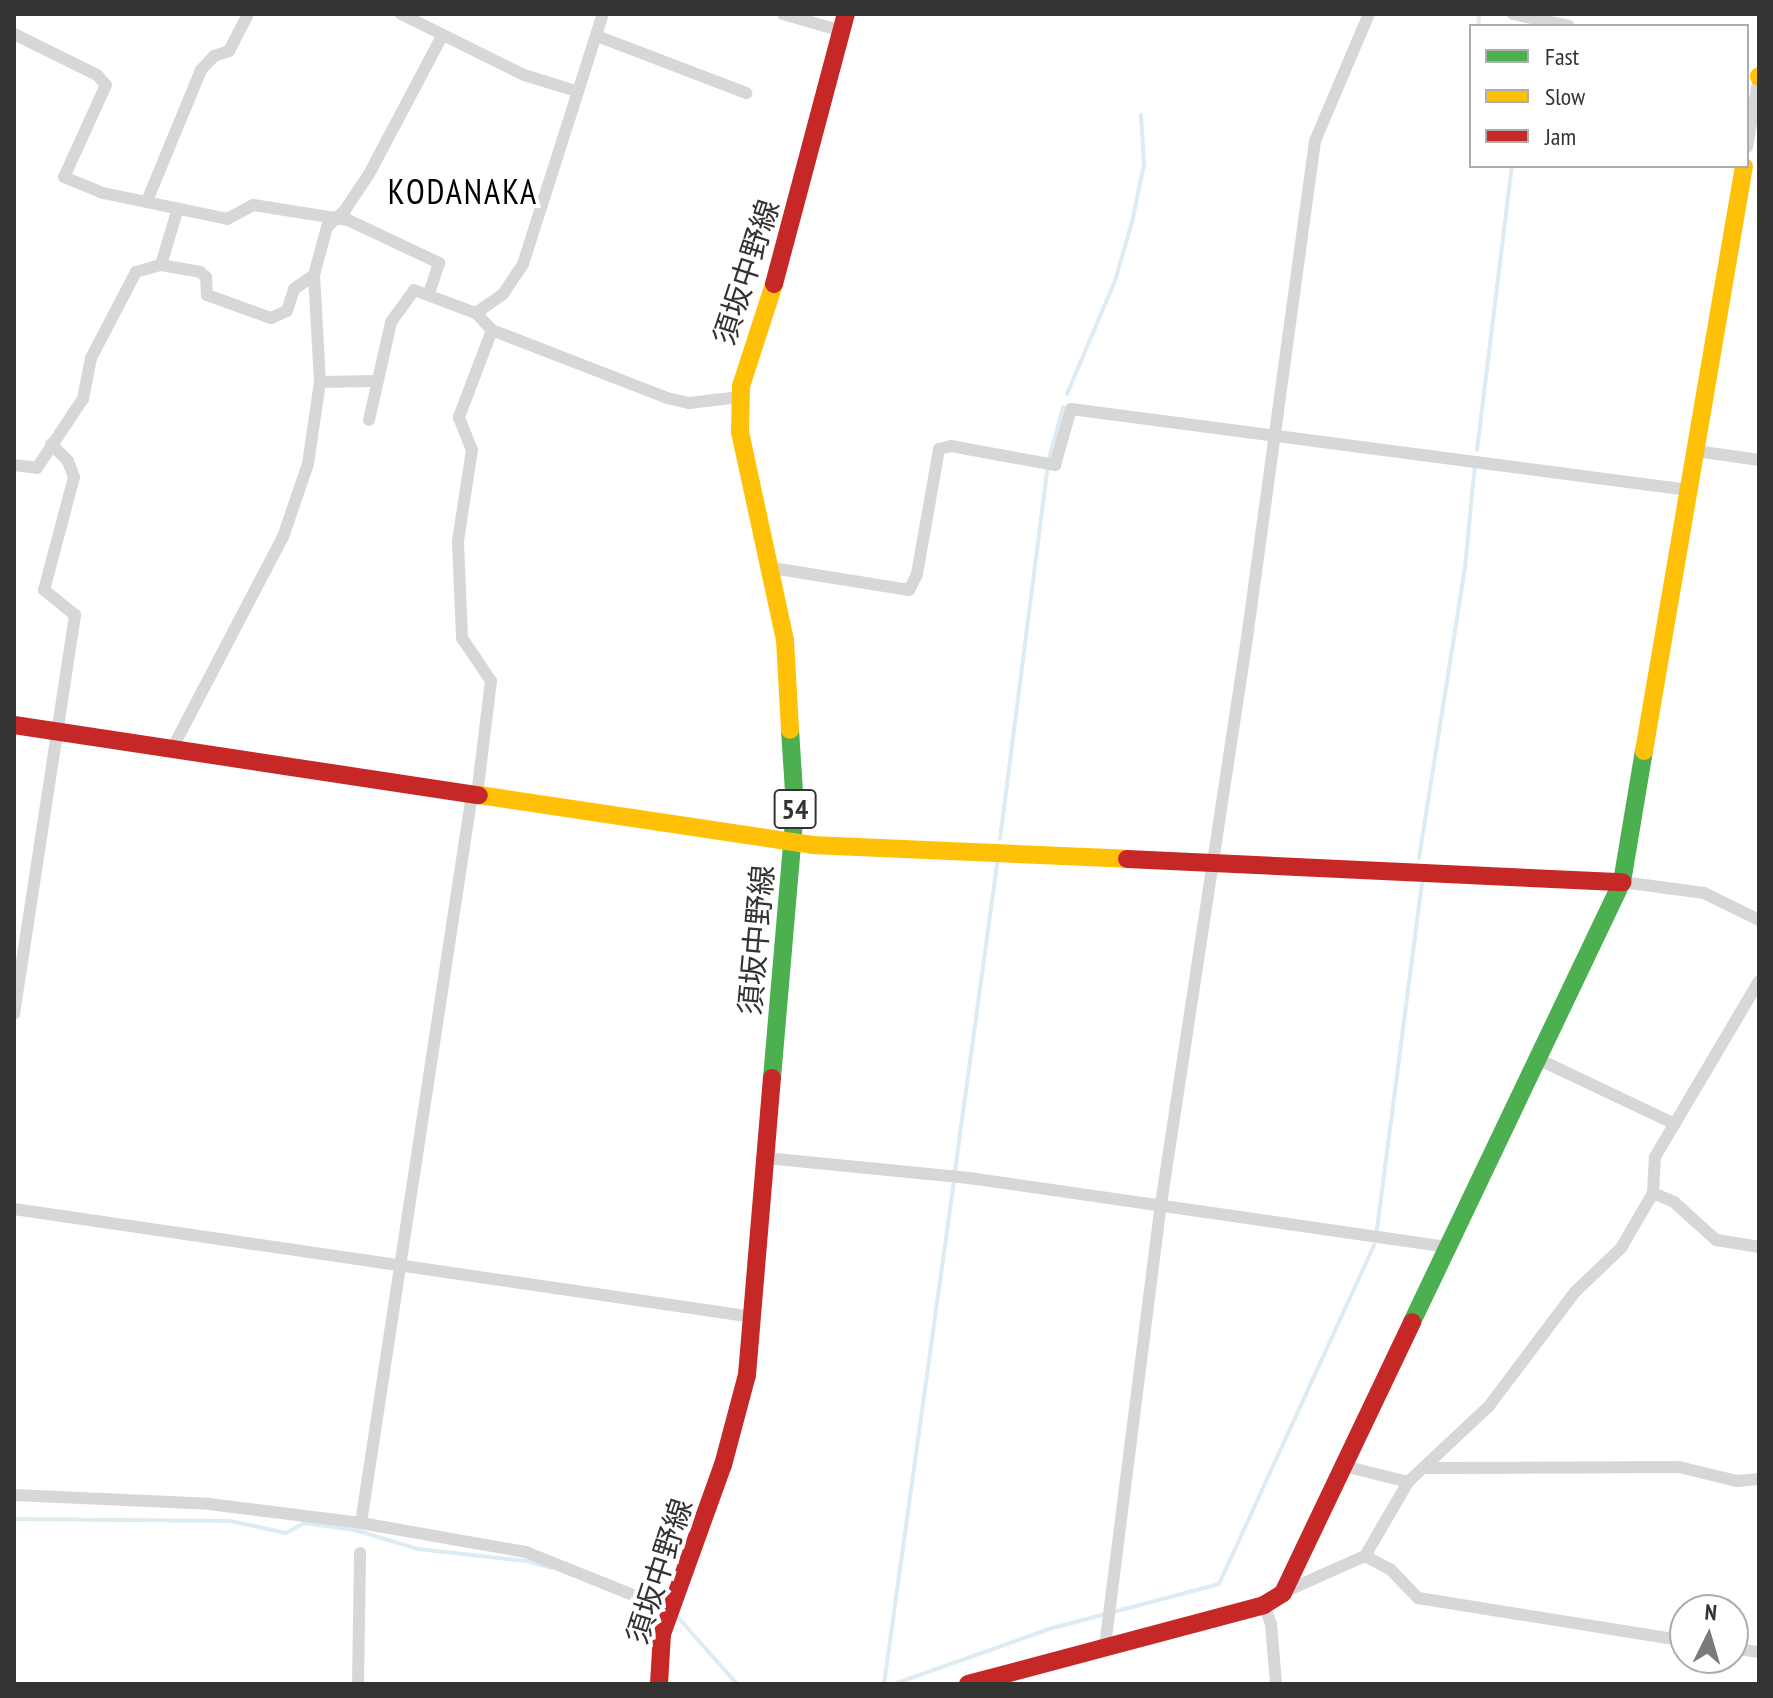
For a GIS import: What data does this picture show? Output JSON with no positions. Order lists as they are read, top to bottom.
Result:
{
  "streets": {
    "street": ["須坂中野線", "54"]
  },
  "districts": ["KODANAKA"],
  "legend": ["Fast", "Slow", "Jam"],
  "north": "top"
}
